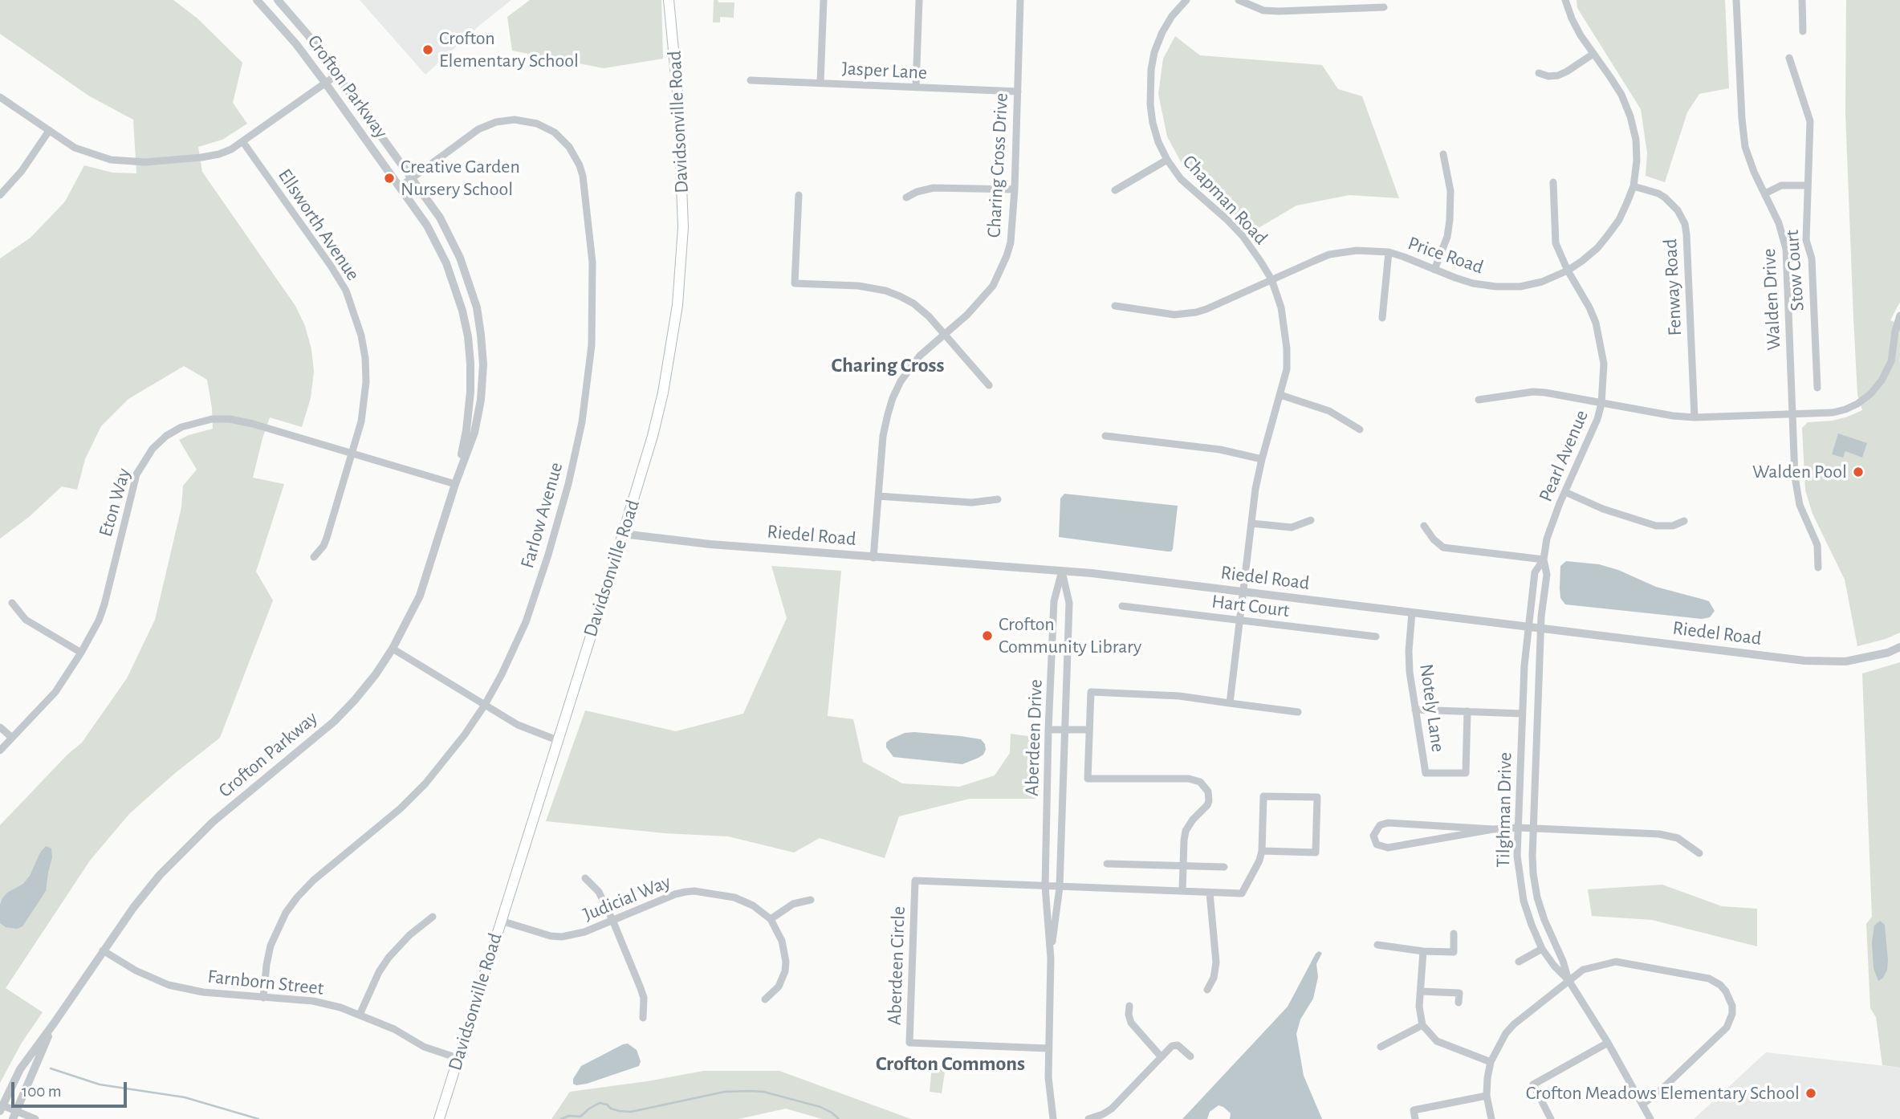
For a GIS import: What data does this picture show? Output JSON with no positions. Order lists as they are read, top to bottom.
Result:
{
  "streets": {
    "main road": ["Davidsonville Road"],
    "street": [
      "Jasper Lane",
      "Crofton Parkway",
      "Charing Cross Drive",
      "Chapman Road",
      "Ellsworth Avenue",
      "Price Road",
      "Stow Court",
      "Fenway Road",
      "Walden Drive",
      "Pearl Avenue",
      "Eton Way",
      "Farlow Avenue",
      "Riedel Road",
      "Hart Court",
      "Notely Lane",
      "Aberdeen Drive",
      "Tilghman Drive",
      "Judicial Way",
      "Aberdeen Circle",
      "Farnborn Street"
    ]
  },
  "crossings": [
    ["Jasper Lane", "Charing Cross Drive"],
    ["Crofton Parkway", "Eton Way"],
    ["Crofton Parkway", "Farlow Avenue"],
    ["Crofton Parkway", "Farnborn Street"],
    ["Davidsonville Road", "Riedel Road"],
    ["Davidsonville Road", "Judicial Way"],
    ["Davidsonville Road", "Farnborn Street"],
    ["Charing Cross Drive", "Riedel Road"],
    ["Chapman Road", "Price Road"],
    ["Chapman Road", "Riedel Road"],
    ["Chapman Road", "Hart Court"],
    ["Ellsworth Avenue", "Eton Way"],
    ["Price Road", "Fenway Road"],
    ["Price Road", "Pearl Avenue"],
    ["Pearl Avenue", "Riedel Road"],
    ["Pearl Avenue", "Tilghman Drive"],
    ["Farlow Avenue", "Farnborn Street"],
    ["Riedel Road", "Notely Lane"],
    ["Riedel Road", "Aberdeen Drive"],
    ["Riedel Road", "Tilghman Drive"],
    ["Aberdeen Drive", "Aberdeen Circle"]
  ],
  "districts": ["Charing Cross", "Crofton Commons"],
  "places": [
    "Crofton Elementary School",
    "Creative Garden Nursery School",
    "Walden Pool",
    "Crofton Community Library",
    "Crofton Meadows Elementary School"
  ],
  "scale_bar": "100 m"
}
